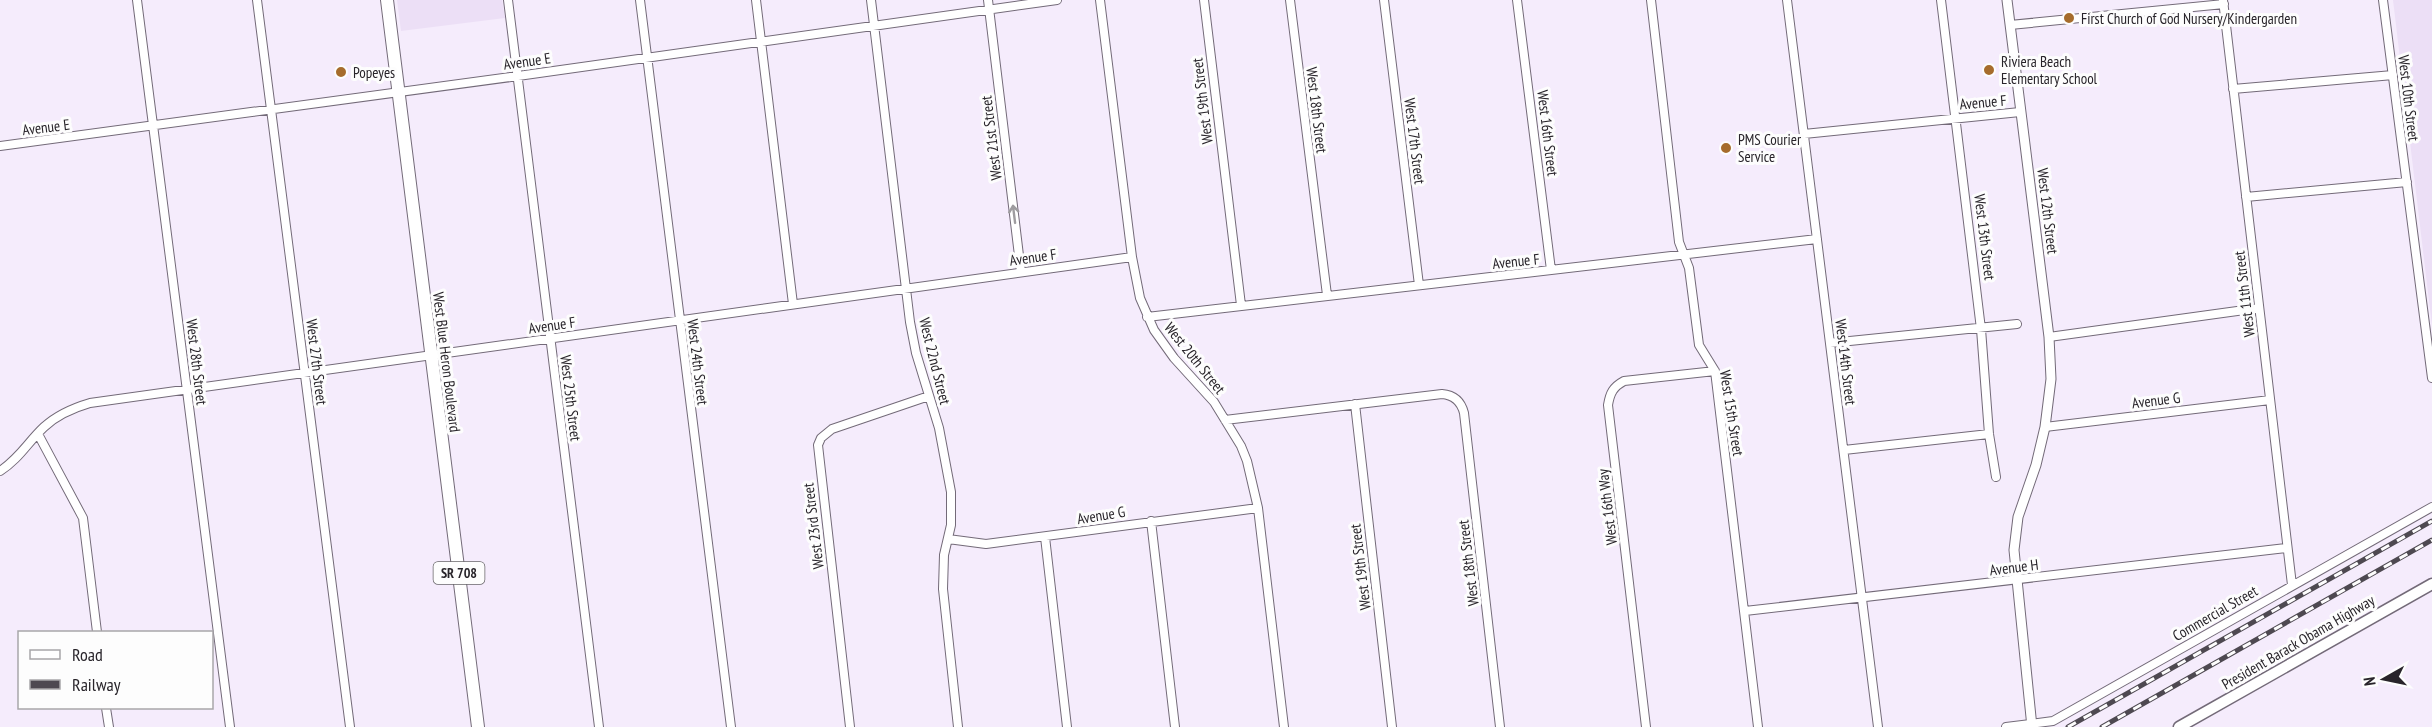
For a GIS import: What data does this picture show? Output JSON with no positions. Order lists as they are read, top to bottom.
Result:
{
  "streets": {
    "main road": ["West Blue Heron Boulevard", "SR 708", "President Barack Obama Highway"],
    "street": [
      "Avenue E",
      "West 10th Street",
      "West 19th Street",
      "Avenue F",
      "West 18th Street",
      "West 16th Street",
      "West 21st Street",
      "West 17th Street",
      "West 12th Street",
      "West 13th Street",
      "West 11th Street",
      "West 20th Street",
      "West 22nd Street",
      "West 28th Street",
      "West 27th Street",
      "West 24th Street",
      "West 14th Street",
      "West 25th Street",
      "Avenue G",
      "West 15th Street",
      "West 16th Way",
      "West 23rd Street",
      "Avenue H",
      "Commercial Street"
    ]
  },
  "crossings": [
    ["Avenue E", "West 21st Street"],
    ["Avenue E", "West 22nd Street"],
    ["Avenue E", "West 28th Street"],
    ["Avenue E", "West 27th Street"],
    ["Avenue E", "West Blue Heron Boulevard"],
    ["Avenue E", "West 24th Street"],
    ["Avenue E", "West 25th Street"],
    ["West 19th Street", "Avenue F"],
    ["West 19th Street", "West 18th Street"],
    ["Avenue F", "West 18th Street"],
    ["Avenue F", "West 16th Street"],
    ["Avenue F", "West 21st Street"],
    ["Avenue F", "West 17th Street"],
    ["Avenue F", "West 12th Street"],
    ["Avenue F", "West 13th Street"],
    ["Avenue F", "West 20th Street"],
    ["Avenue F", "West 22nd Street"],
    ["Avenue F", "West 28th Street"],
    ["Avenue F", "West 27th Street"],
    ["Avenue F", "West Blue Heron Boulevard"],
    ["Avenue F", "West 24th Street"],
    ["Avenue F", "West 14th Street"],
    ["Avenue F", "West 25th Street"],
    ["Avenue F", "West 15th Street"],
    ["West 12th Street", "Avenue G"],
    ["West 11th Street", "Avenue G"],
    ["West 11th Street", "Avenue H"],
    ["West 11th Street", "Commercial Street"],
    ["West 20th Street", "Avenue G"],
    ["West 22nd Street", "Avenue G"],
    ["West 22nd Street", "West 23rd Street"],
    ["West 14th Street", "Avenue H"],
    ["West 15th Street", "West 16th Way"],
    ["West 15th Street", "Avenue H"]
  ],
  "one_way": ["West 21st Street"],
  "places": [
    "First Church of God Nursery/Kindergarden",
    "Riviera Beach Elementary School",
    "Popeyes",
    "PMS Courier Service"
  ],
  "legend": ["Road", "Railway"],
  "north": "left"
}
